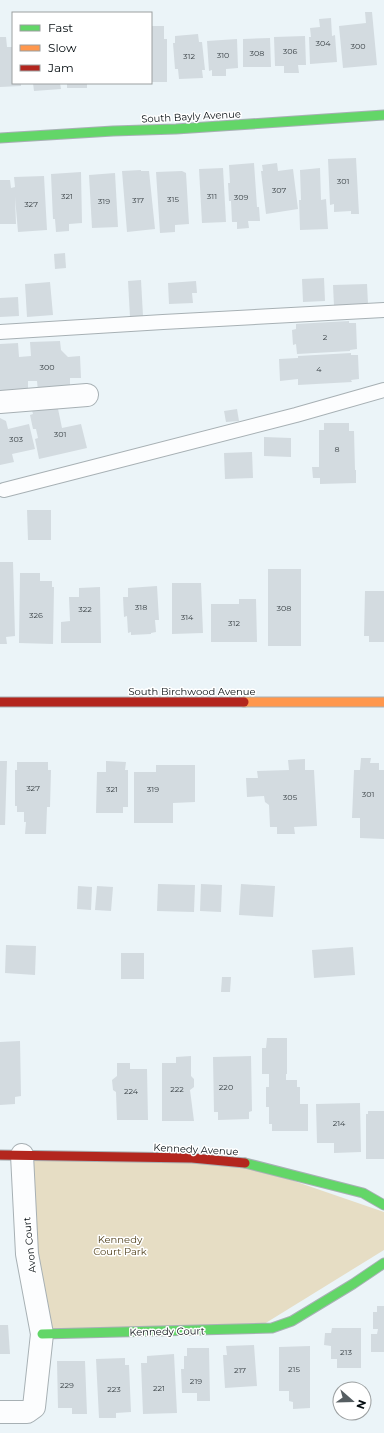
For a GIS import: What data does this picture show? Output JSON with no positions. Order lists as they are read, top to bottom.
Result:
{
  "streets": {
    "street": [
      "South Bayly Avenue",
      "South Birchwood Avenue",
      "Kennedy Avenue",
      "Avon Court",
      "Kennedy Court"
    ]
  },
  "crossings": [
    ["Kennedy Avenue", "Avon Court"],
    ["Avon Court", "Kennedy Court"]
  ],
  "parks": ["Kennedy Court Park"],
  "house_numbers": [
    "304",
    "300",
    "306",
    "308",
    "310",
    "312",
    "301",
    "307",
    "321",
    "311",
    "309",
    "315",
    "317",
    "319",
    "327",
    "2",
    "300",
    "4",
    "301",
    "303",
    "8",
    "318",
    "308",
    "322",
    "326",
    "314",
    "312",
    "327",
    "321",
    "319",
    "301",
    "305",
    "220",
    "222",
    "224",
    "214",
    "213",
    "215",
    "217",
    "219",
    "229",
    "221",
    "223"
  ],
  "legend": ["Fast", "Slow", "Jam"],
  "north": "right"
}
